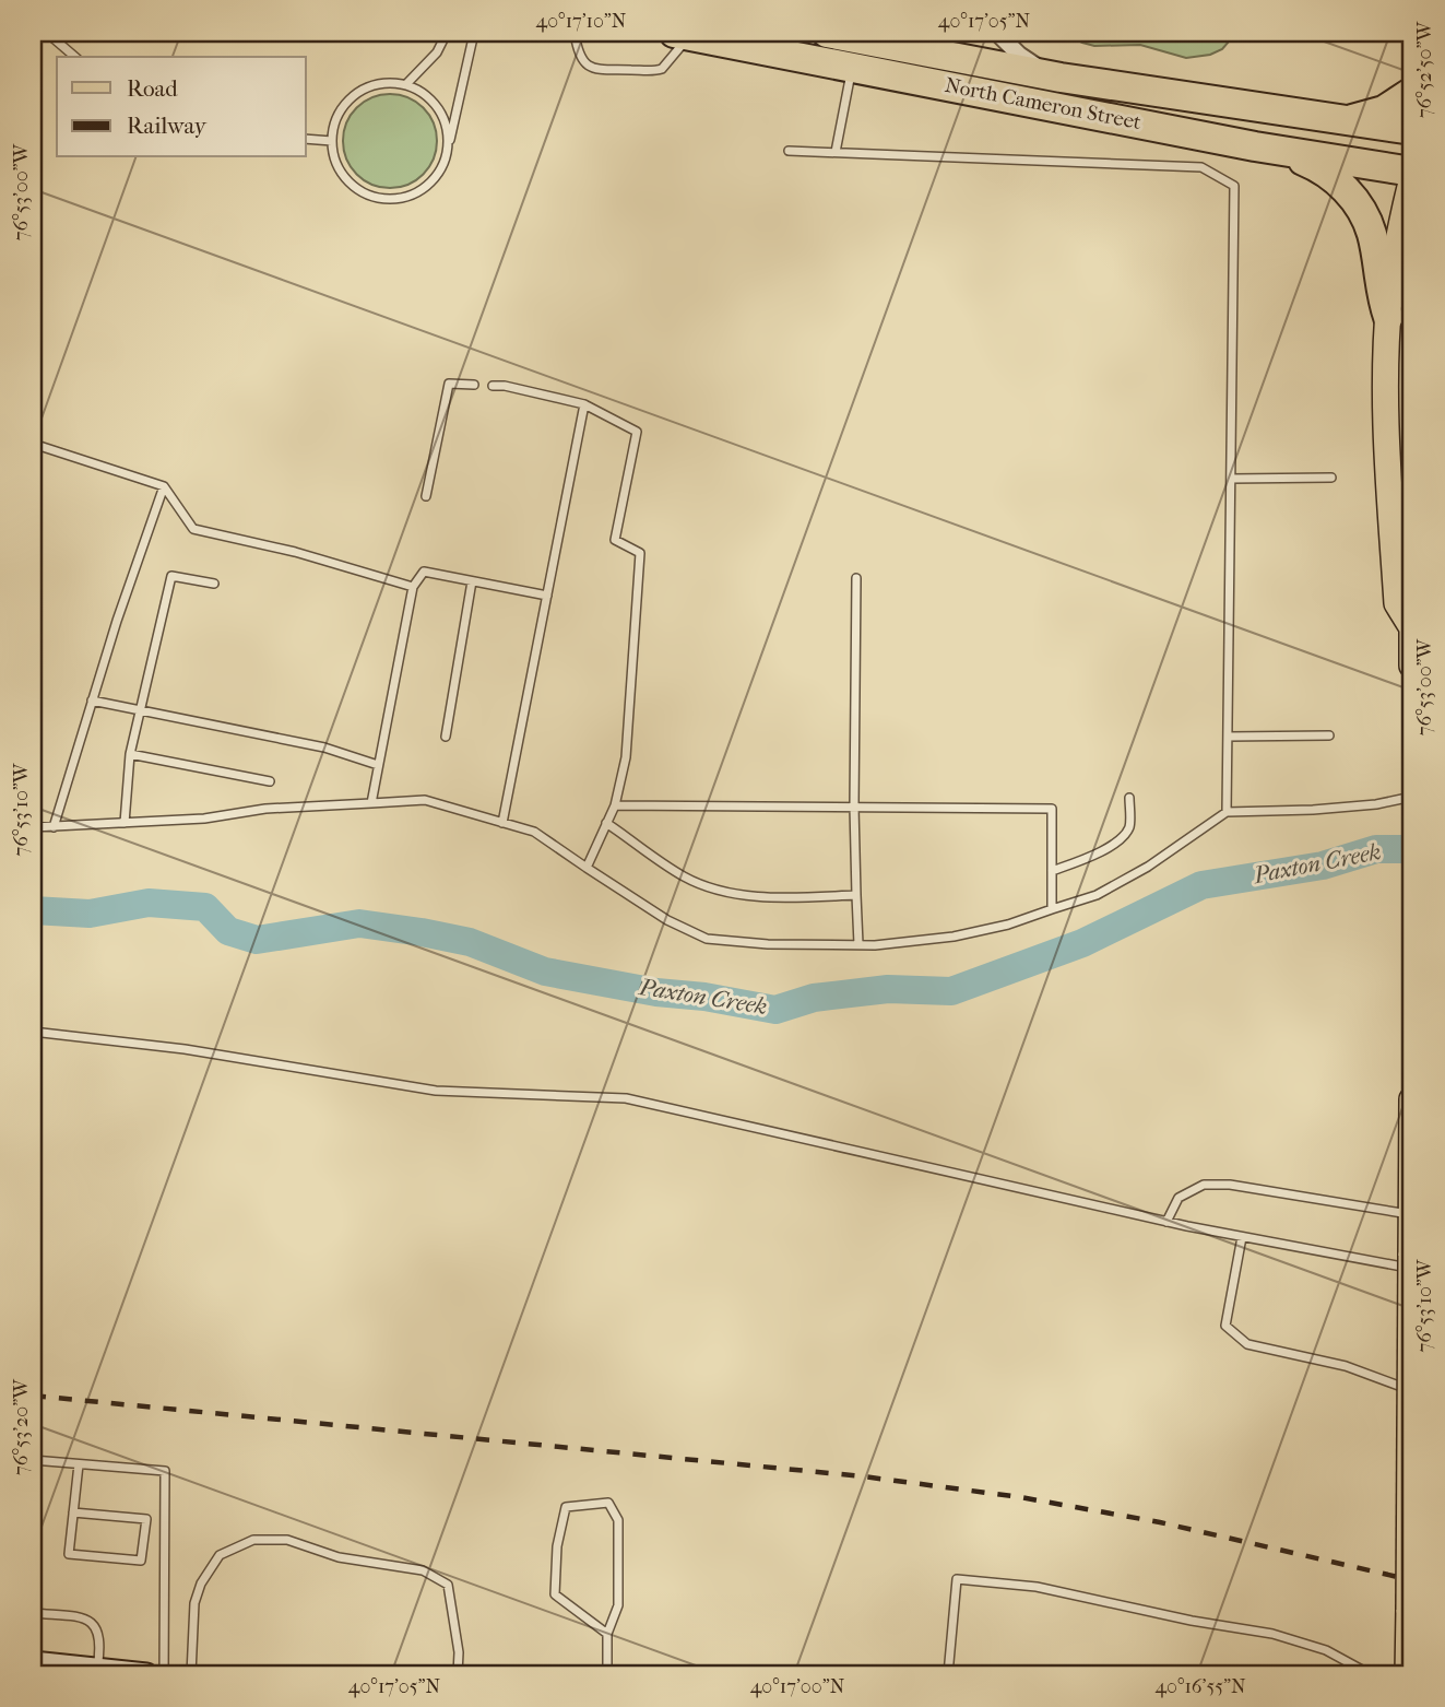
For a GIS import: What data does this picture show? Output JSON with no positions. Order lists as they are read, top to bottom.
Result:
{
  "streets": {
    "highway": ["North Cameron Street"]
  },
  "water": ["Paxton Creek"],
  "legend": ["Road", "Railway"],
  "coordinates": [
    "40°17'10\"N",
    "40°17'05\"N",
    "76°52'50\"W",
    "76°53'00\"W",
    "76°53'10\"W",
    "76°53'20\"W",
    "40°17'00\"N",
    "40°16'55\"N"
  ]
}
